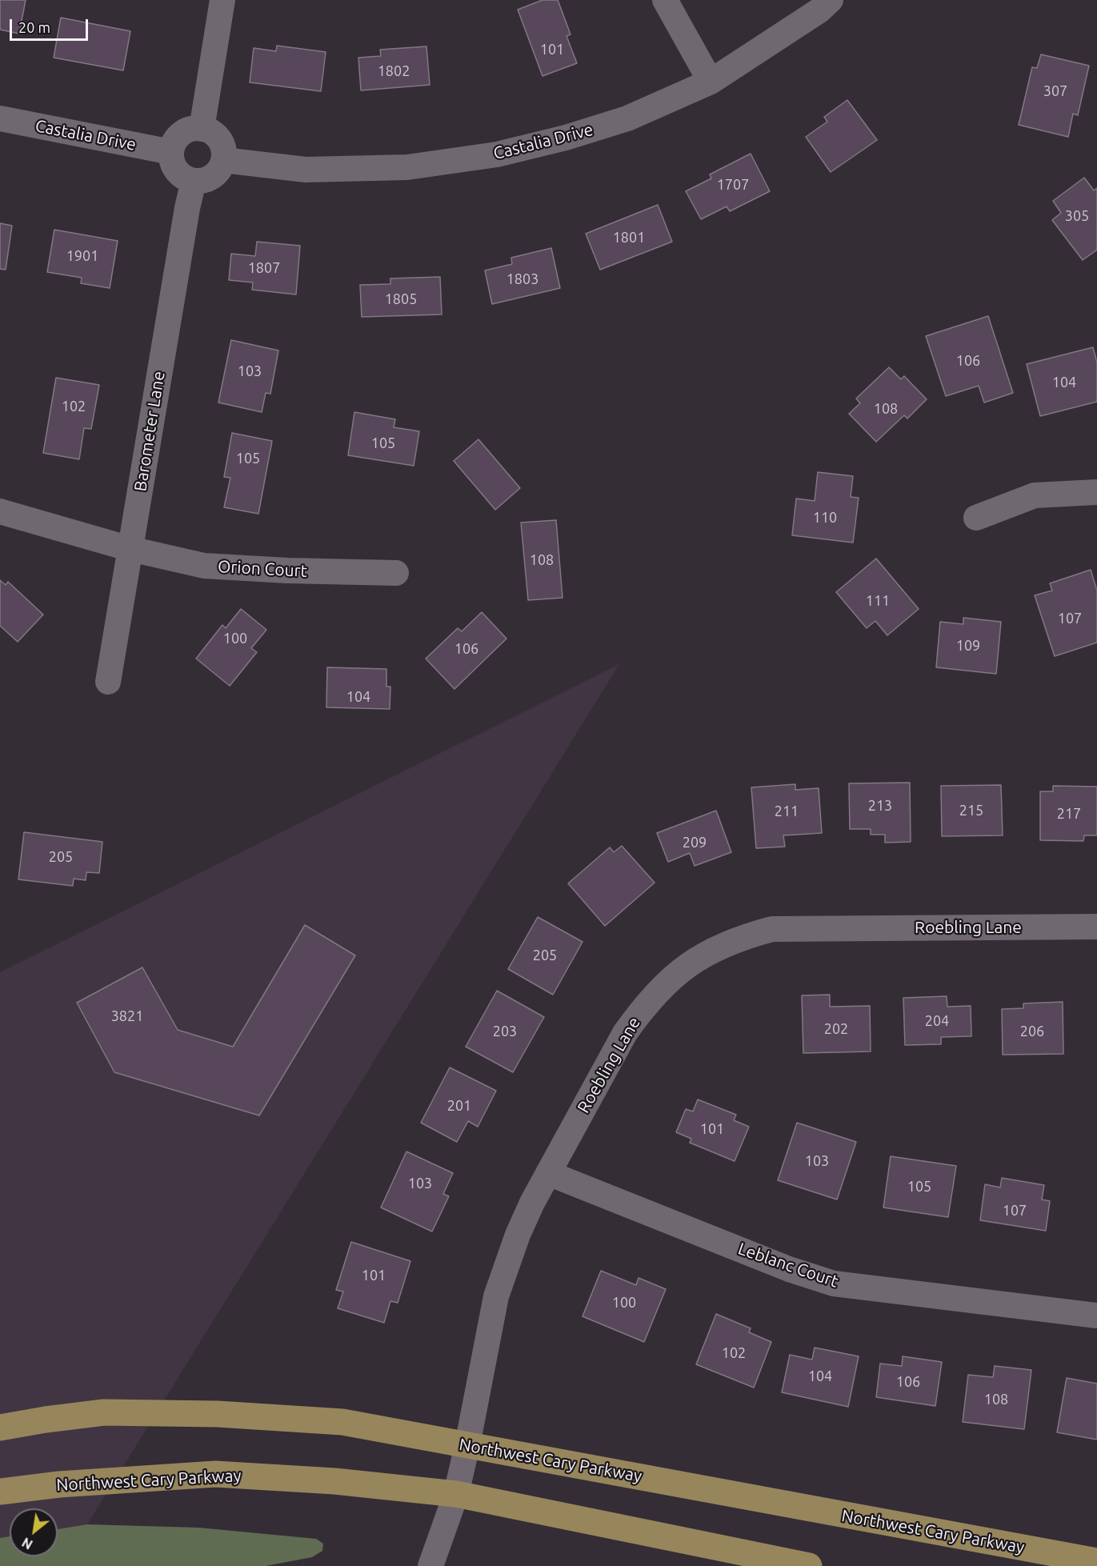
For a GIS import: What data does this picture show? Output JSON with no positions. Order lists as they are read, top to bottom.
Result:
{
  "streets": {
    "main road": ["Northwest Cary Parkway"],
    "street": [
      "Castalia Drive",
      "Barometer Lane",
      "Orion Court",
      "Roebling Lane",
      "Leblanc Court"
    ]
  },
  "crossings": [
    ["Castalia Drive", "Barometer Lane"],
    ["Barometer Lane", "Orion Court"],
    ["Roebling Lane", "Leblanc Court"],
    ["Roebling Lane", "Northwest Cary Parkway"]
  ],
  "house_numbers": [
    "101",
    "1802",
    "307",
    "1707",
    "305",
    "1801",
    "1901",
    "1807",
    "1803",
    "1805",
    "106",
    "103",
    "104",
    "102",
    "108",
    "105",
    "105",
    "110",
    "108",
    "111",
    "107",
    "100",
    "109",
    "106",
    "104",
    "213",
    "215",
    "211",
    "217",
    "209",
    "205",
    "205",
    "3821",
    "204",
    "202",
    "203",
    "206",
    "201",
    "101",
    "103",
    "103",
    "105",
    "107",
    "101",
    "100",
    "102",
    "104",
    "106",
    "108"
  ],
  "scale_bar": "20 m",
  "north": "bottom left"
}
